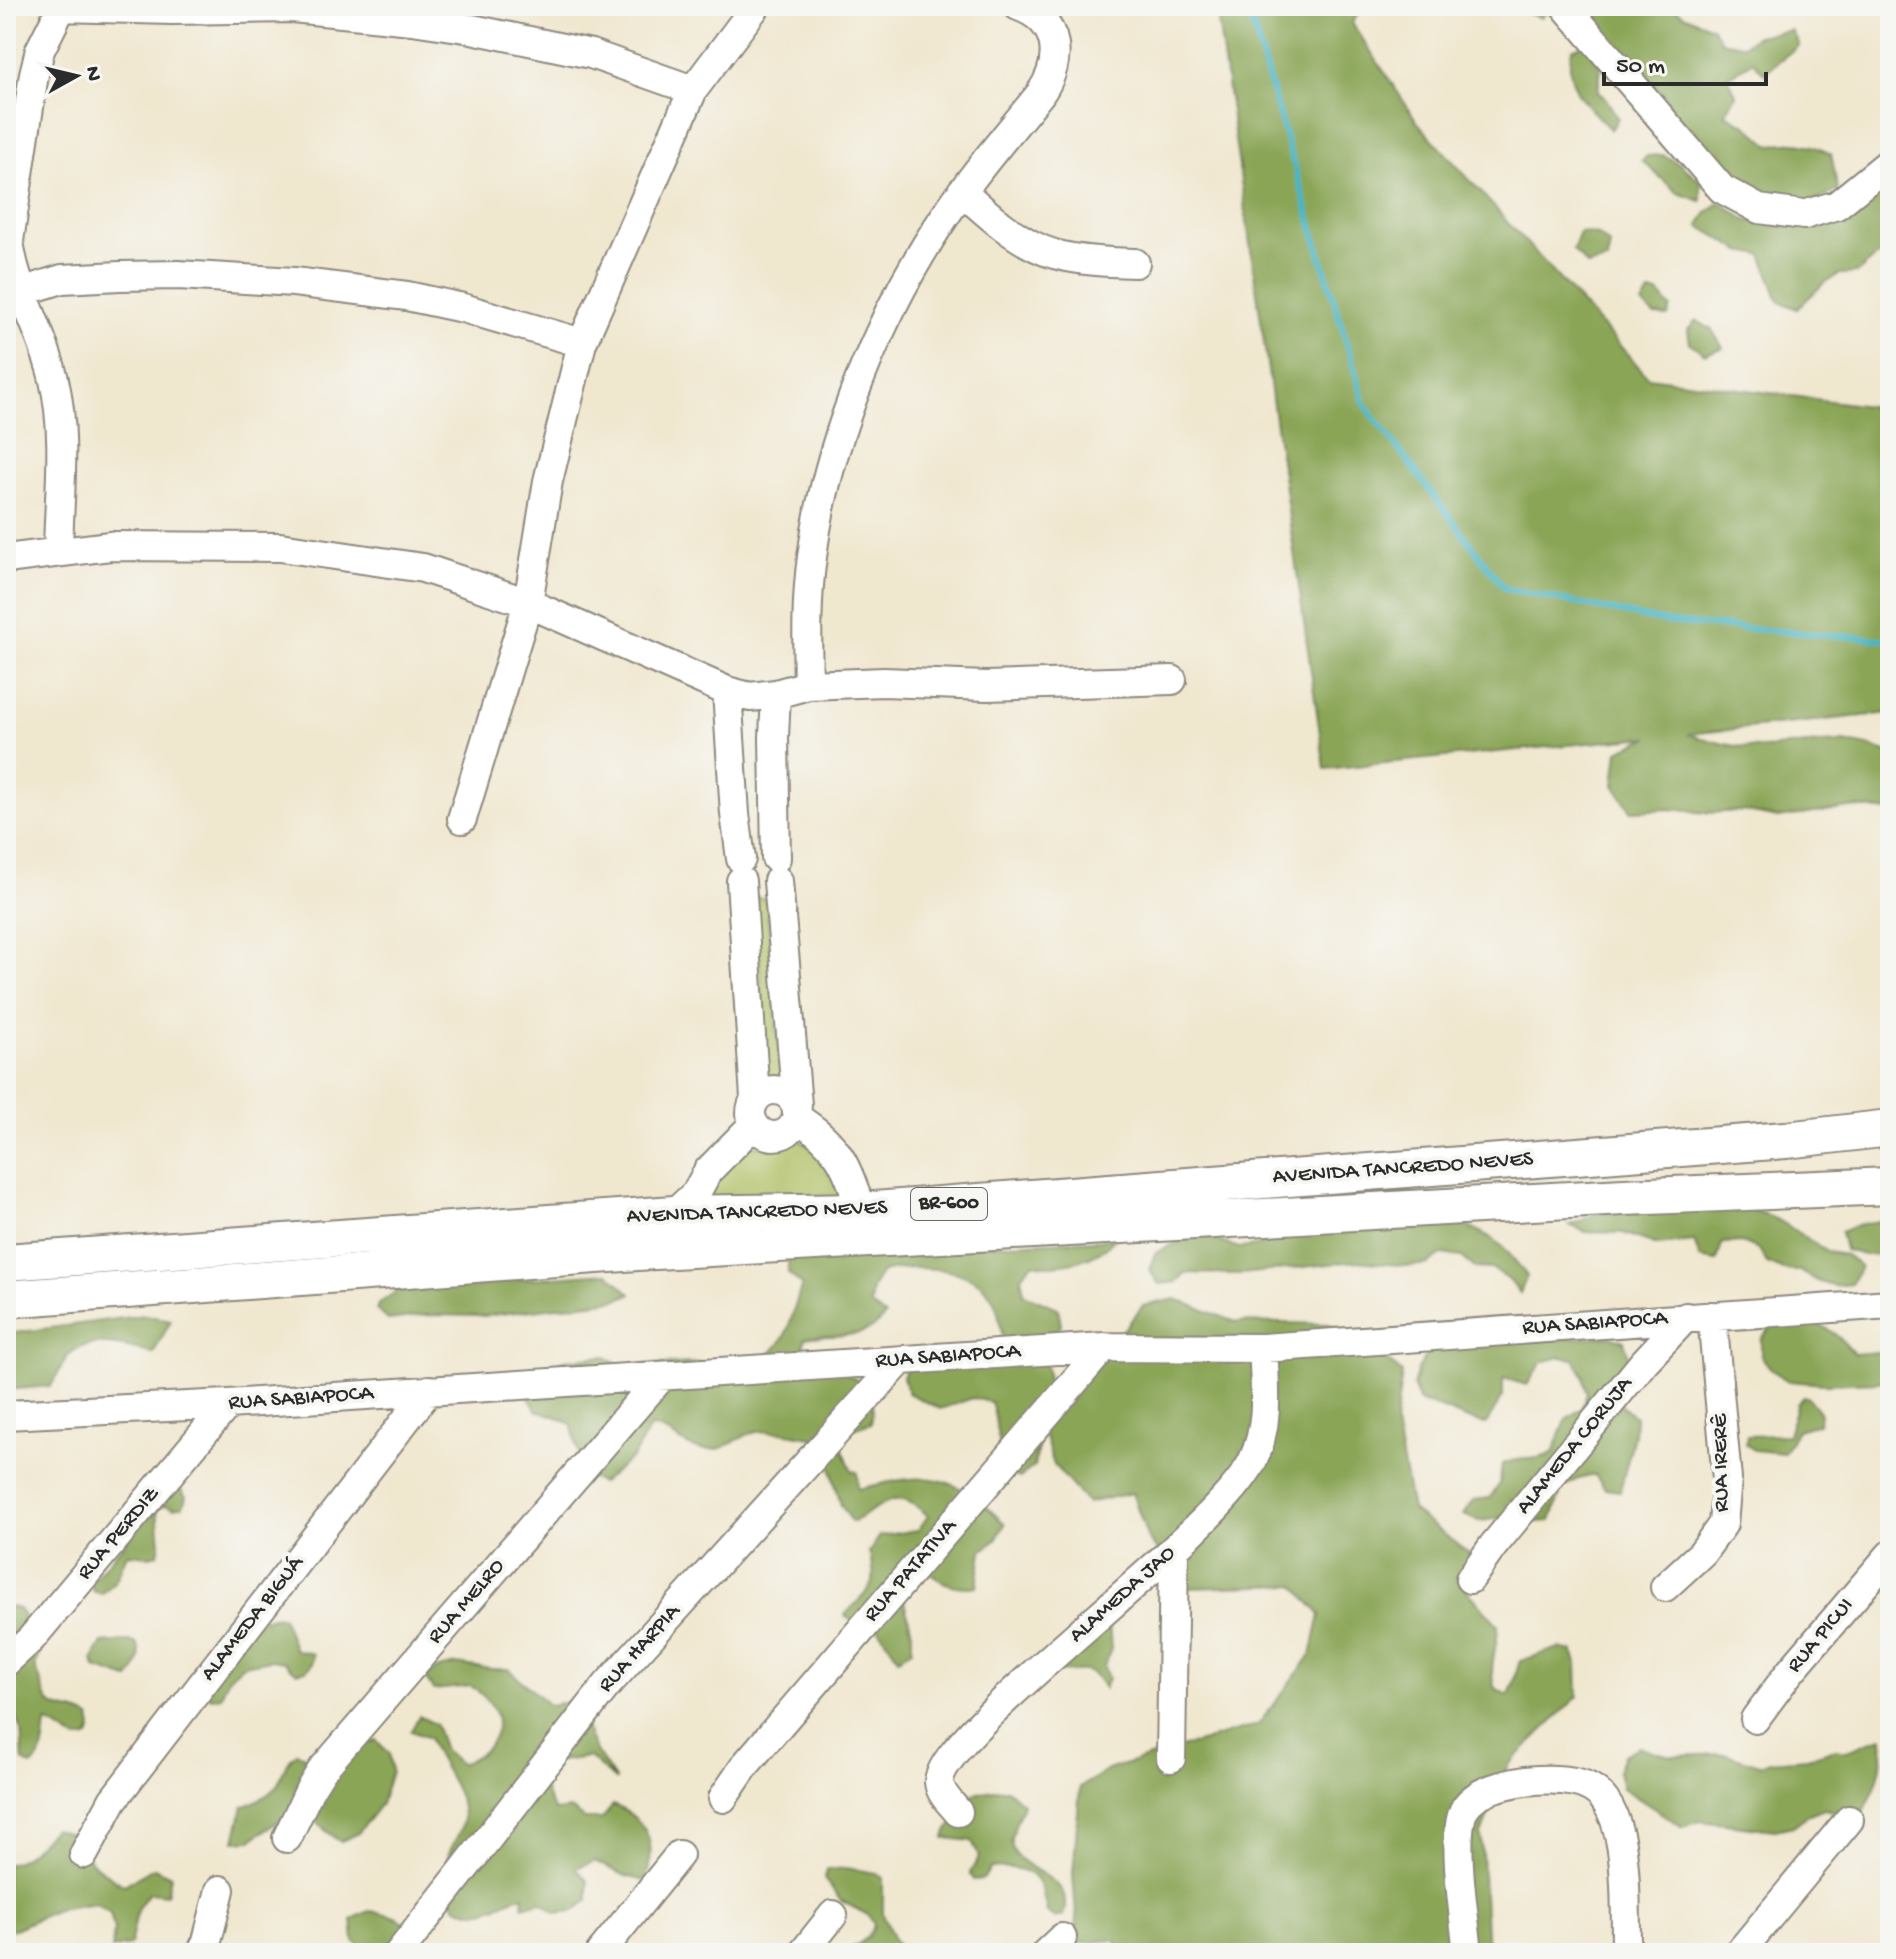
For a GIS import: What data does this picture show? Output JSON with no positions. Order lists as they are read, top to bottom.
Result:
{
  "streets": {
    "main road": ["AVENIDA TANCREDO NEVES", "BR-600"],
    "street": [
      "RUA SABIAPOCA",
      "ALAMEDA CORUJA",
      "RUA IRERÊ",
      "RUA PERDIZ",
      "RUA PATATIVA",
      "ALAMEDA JAO",
      "RUA MELRO",
      "ALAMEDA BIGUÁ",
      "RUA PICUI",
      "RUA HARPIA"
    ]
  },
  "crossings": [
    ["RUA SABIAPOCA", "ALAMEDA CORUJA"],
    ["RUA SABIAPOCA", "RUA IRERÊ"],
    ["RUA SABIAPOCA", "RUA PERDIZ"],
    ["RUA SABIAPOCA", "RUA PATATIVA"],
    ["RUA SABIAPOCA", "ALAMEDA JAO"],
    ["RUA SABIAPOCA", "RUA MELRO"],
    ["RUA SABIAPOCA", "ALAMEDA BIGUÁ"],
    ["RUA SABIAPOCA", "RUA HARPIA"],
    ["ALAMEDA CORUJA", "RUA IRERÊ"]
  ],
  "scale_bar": "50 m",
  "north": "right"
}
